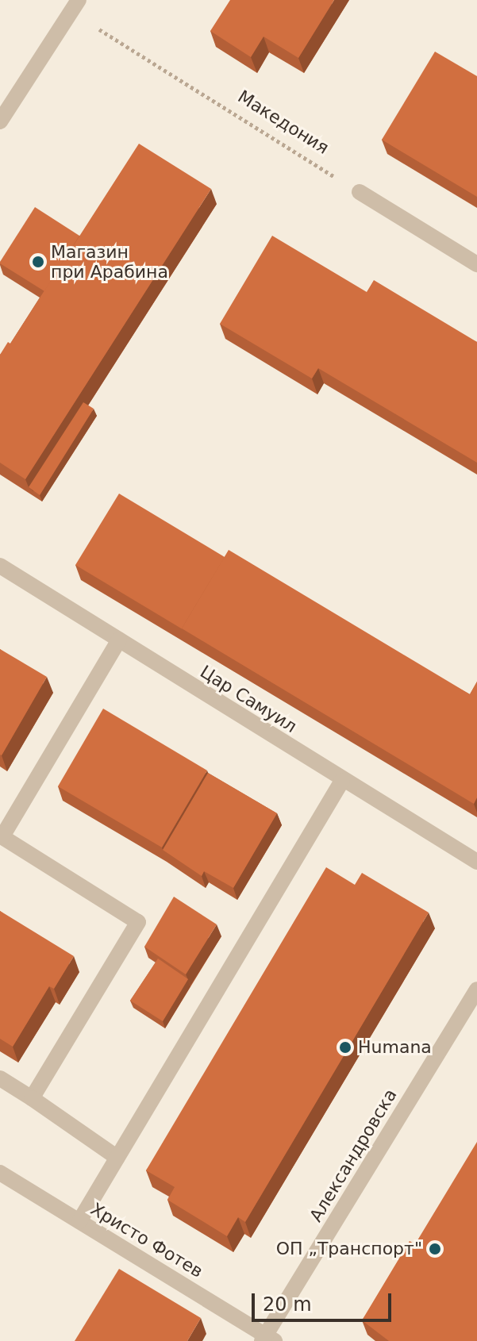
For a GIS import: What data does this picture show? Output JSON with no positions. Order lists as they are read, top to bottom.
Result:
{
  "streets": {
    "street": ["Цар Самуил", "Александровска", "Христо Фотев"],
    "path": ["Македония"]
  },
  "crossings": [
    ["Александровска", "Христо Фотев"]
  ],
  "places": ["Магазин при Арабина", "Humana", "ОП „Транспорт\""],
  "scale_bar": "20 m"
}
